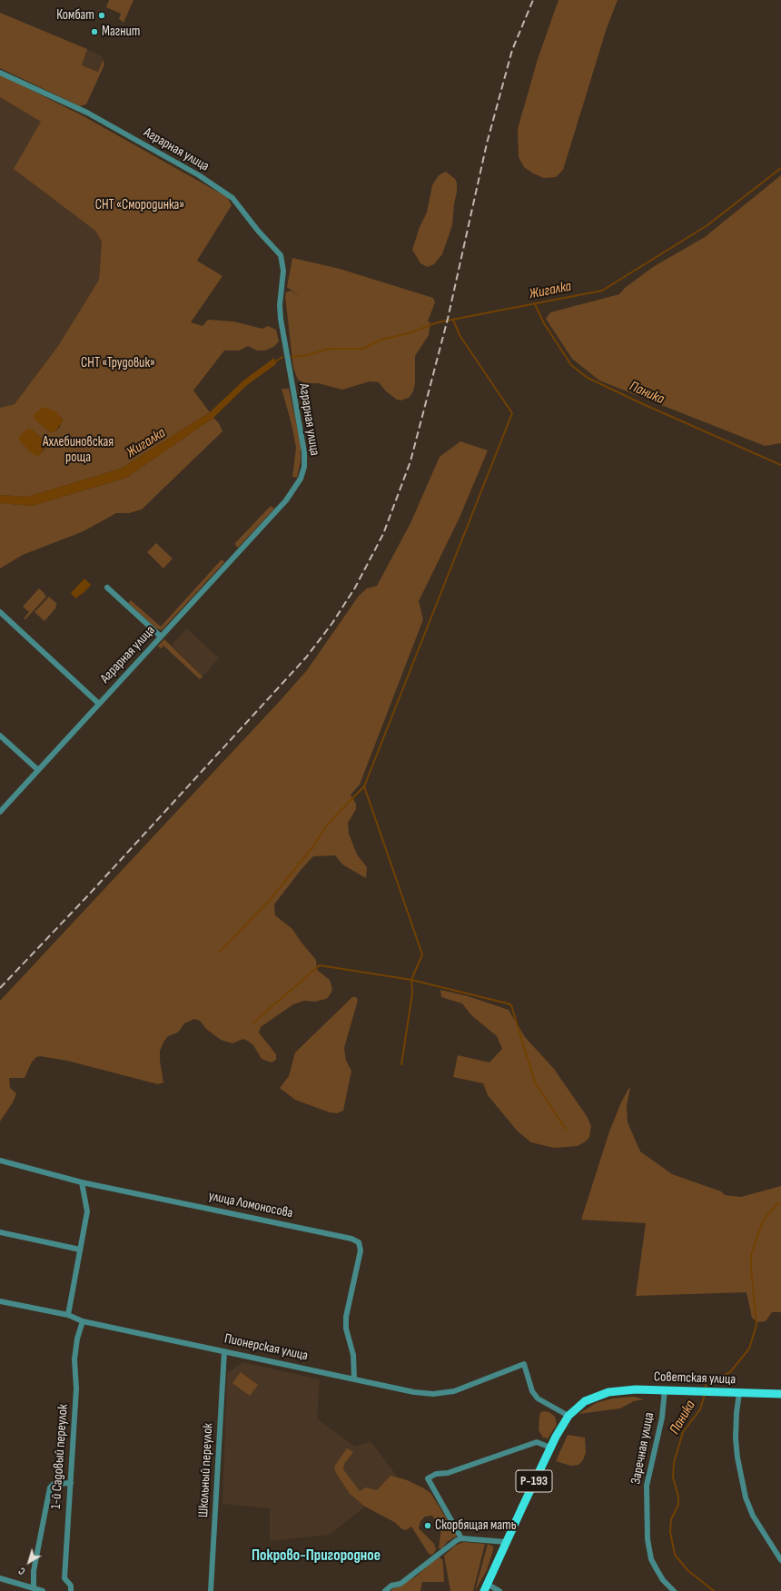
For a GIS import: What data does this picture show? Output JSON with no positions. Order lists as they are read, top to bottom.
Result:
{
  "streets": {
    "main road": ["Советская улица", "Р-193"],
    "street": [
      "Аграрная улица",
      "улица Ломоносова",
      "Пионерская улица",
      "Заречная улица",
      "1-й Садовый переулок",
      "Школьный переулок"
    ]
  },
  "crossings": [
    ["улица Ломоносова", "Пионерская улица"],
    ["Пионерская улица", "Советская улица"],
    ["Пионерская улица", "1-й Садовый переулок"],
    ["Пионерская улица", "Школьный переулок"],
    ["Пионерская улица", "Р-193"],
    ["Советская улица", "Заречная улица"],
    ["Советская улица", "Р-193"]
  ],
  "districts": ["Покрово-Пригородное"],
  "water": ["Жигалка", "Паника"],
  "parks": ["СНТ «Смородинка»", "СНТ «Трудовик»", "Ахлебиновская роща"],
  "places": ["Комбат", "Магнит", "Скорбящая мать"],
  "north": "bottom left"
}
